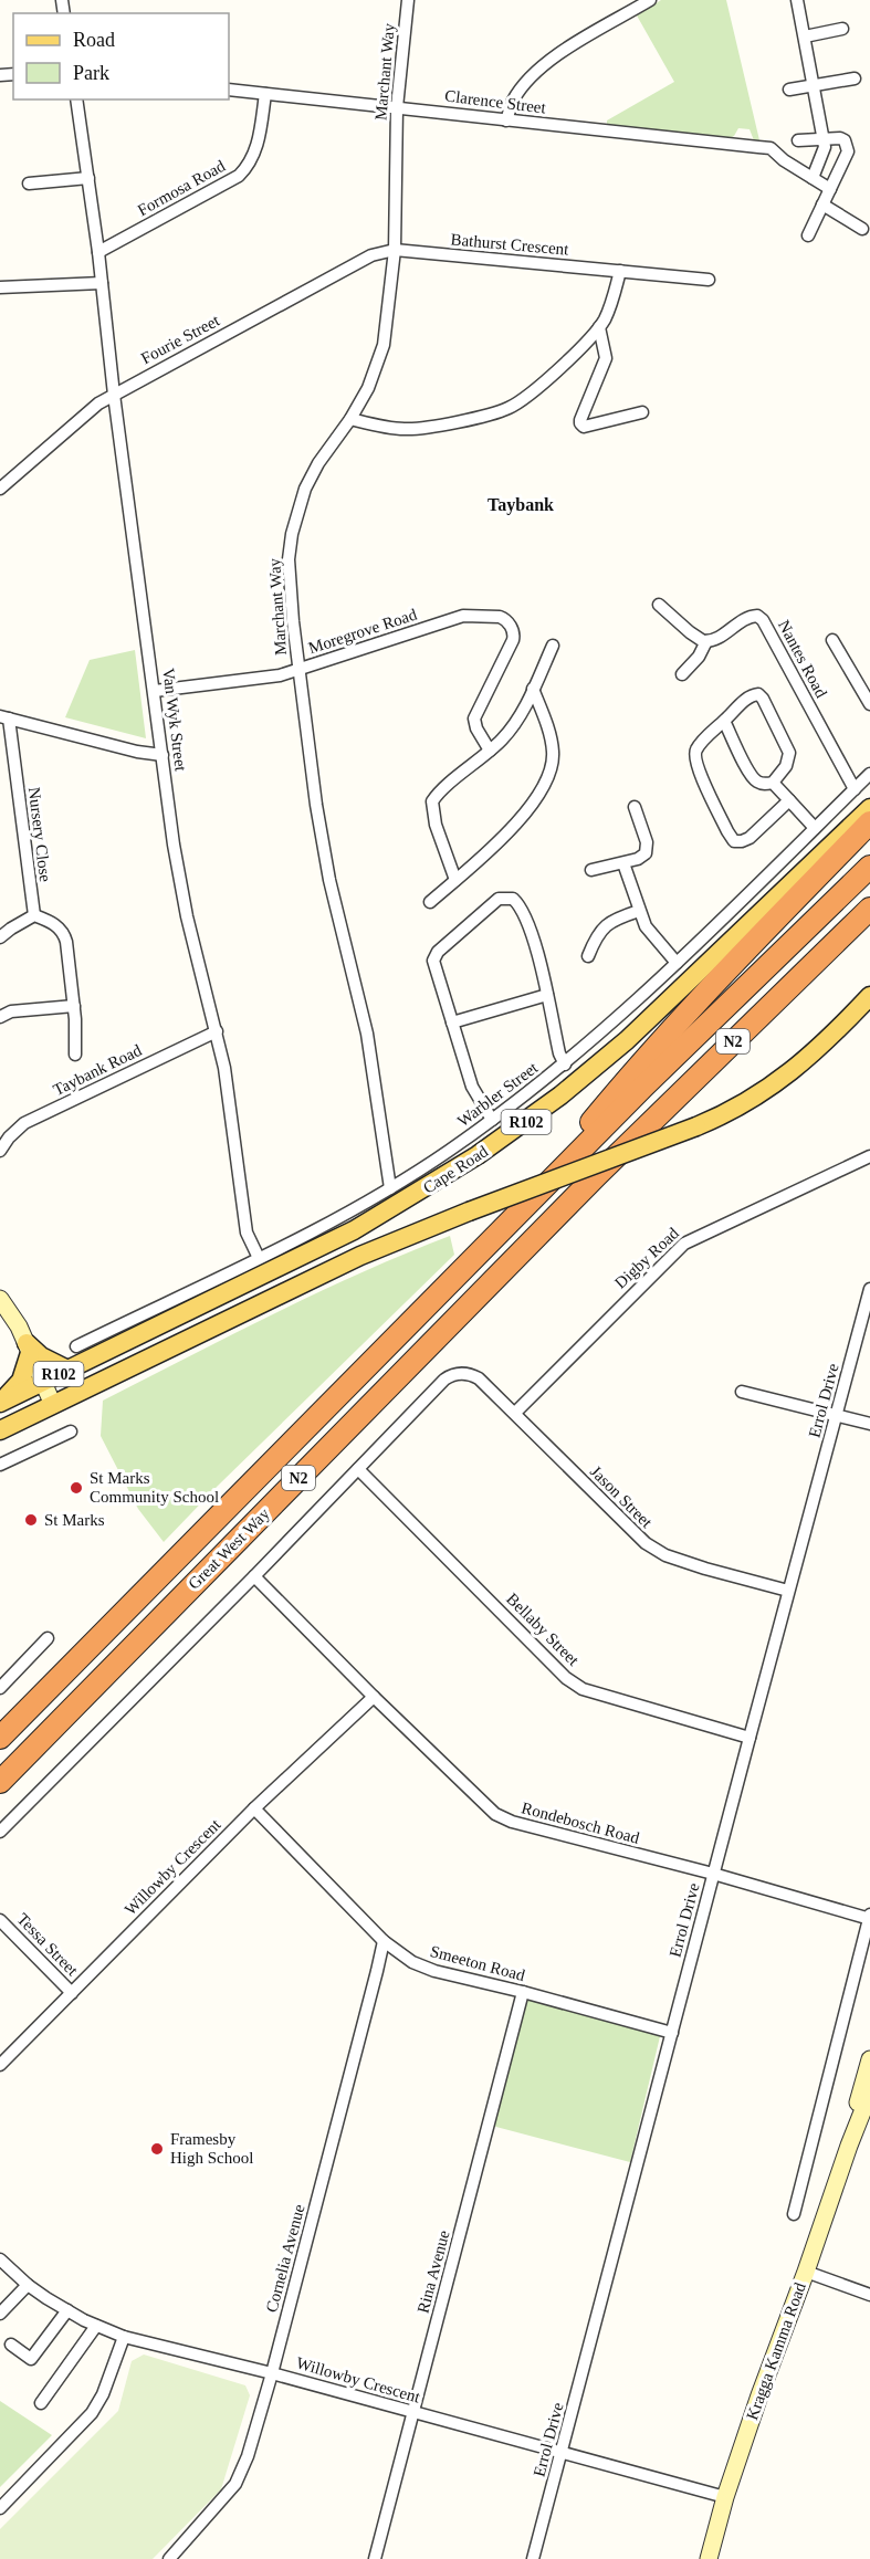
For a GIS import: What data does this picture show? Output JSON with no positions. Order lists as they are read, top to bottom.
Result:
{
  "streets": {
    "highway": ["N2", "Great West Way"],
    "main road": ["R102", "Cape Road", "Kragga Kamma Road"],
    "street": [
      "Marchant Way",
      "Clarence Street",
      "Formosa Road",
      "Bathurst Crescent",
      "Fourie Street",
      "Moregrove Road",
      "Nantes Road",
      "Van Wyk Street",
      "Nursery Close",
      "Taybank Road",
      "Warbler Street",
      "Digby Road",
      "Errol Drive",
      "Jason Street",
      "Bellaby Street",
      "Rondebosch Road",
      "Willowby Crescent",
      "Tessa Street",
      "Smeeton Road",
      "Cornelia Avenue",
      "Rina Avenue"
    ]
  },
  "crossings": [
    ["Marchant Way", "Clarence Street"],
    ["Marchant Way", "Bathurst Crescent"],
    ["Marchant Way", "Fourie Street"],
    ["Marchant Way", "Moregrove Road"],
    ["Marchant Way", "Warbler Street"],
    ["Clarence Street", "Formosa Road"],
    ["Formosa Road", "Van Wyk Street"],
    ["Bathurst Crescent", "Fourie Street"],
    ["Fourie Street", "Van Wyk Street"],
    ["Moregrove Road", "Van Wyk Street"],
    ["Nantes Road", "Warbler Street"],
    ["Van Wyk Street", "Taybank Road"],
    ["Van Wyk Street", "Warbler Street"],
    ["N2", "Great West Way"],
    ["Digby Road", "Jason Street"],
    ["Errol Drive", "Jason Street"],
    ["Errol Drive", "Bellaby Street"],
    ["Errol Drive", "Rondebosch Road"],
    ["Errol Drive", "Willowby Crescent"],
    ["Errol Drive", "Smeeton Road"],
    ["Jason Street", "Bellaby Street"],
    ["Rondebosch Road", "Willowby Crescent"],
    ["Willowby Crescent", "Tessa Street"],
    ["Willowby Crescent", "Smeeton Road"],
    ["Willowby Crescent", "Cornelia Avenue"],
    ["Willowby Crescent", "Rina Avenue"],
    ["Willowby Crescent", "Kragga Kamma Road"],
    ["Smeeton Road", "Cornelia Avenue"],
    ["Smeeton Road", "Rina Avenue"]
  ],
  "districts": ["Taybank"],
  "places": ["St Marks Community School", "St Marks", "Framesby High School"],
  "legend": ["Road", "Park"]
}
